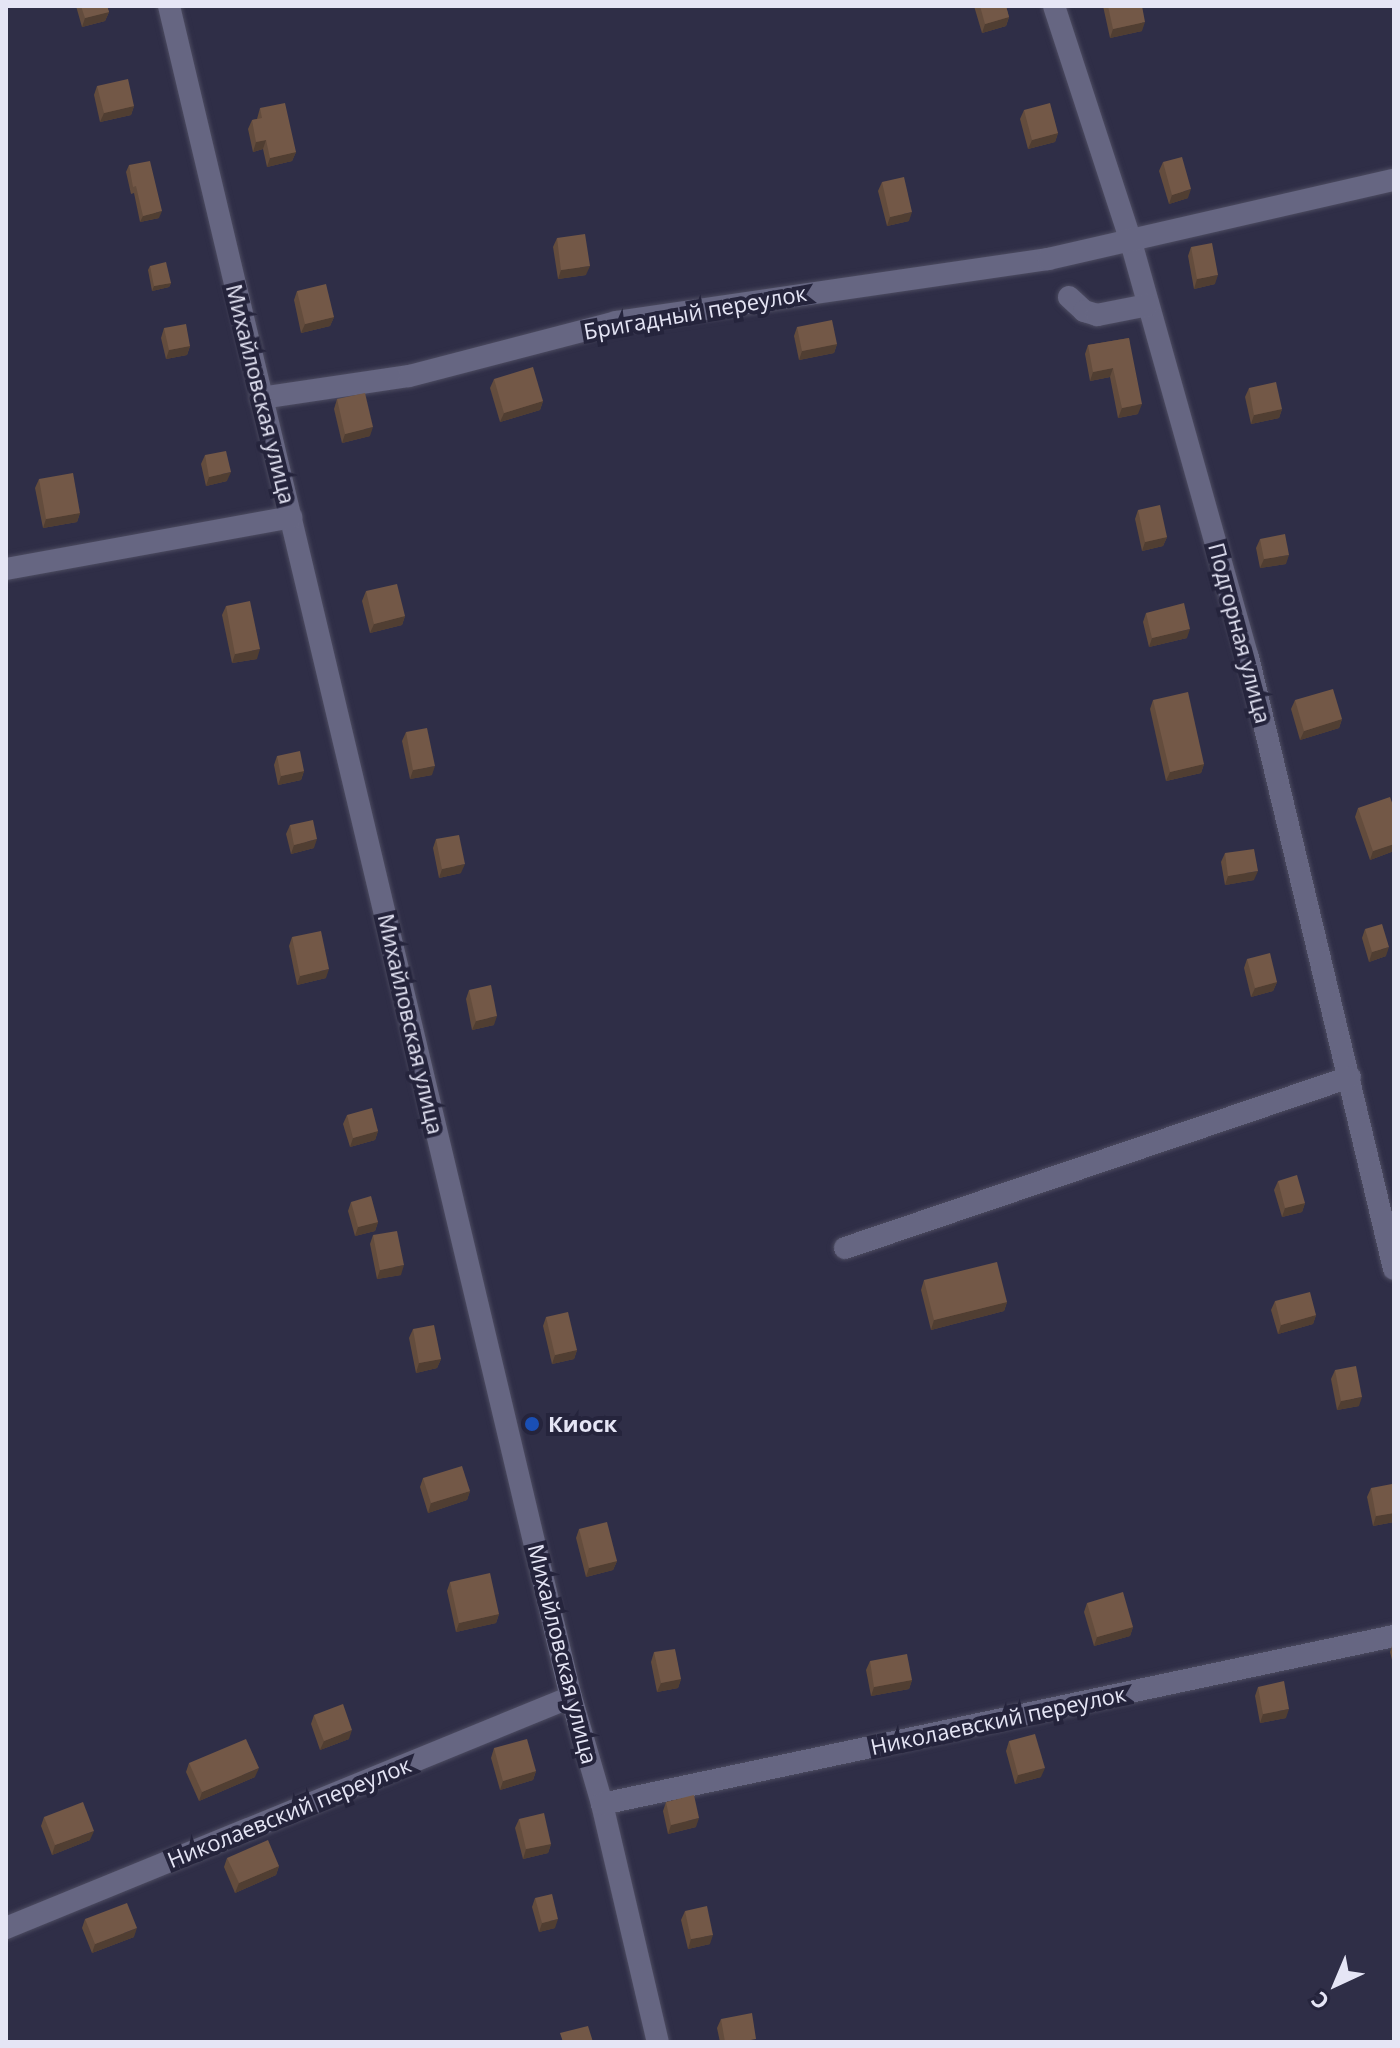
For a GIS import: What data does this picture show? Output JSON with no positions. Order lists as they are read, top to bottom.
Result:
{
  "streets": {
    "street": [
      "Бригадный переулок",
      "Михайловская улица",
      "Подгорная улица",
      "Николаевский переулок"
    ]
  },
  "crossings": [
    ["Бригадный переулок", "Михайловская улица"],
    ["Бригадный переулок", "Подгорная улица"],
    ["Михайловская улица", "Николаевский переулок"]
  ],
  "places": ["Киоск"],
  "north": "bottom left"
}
